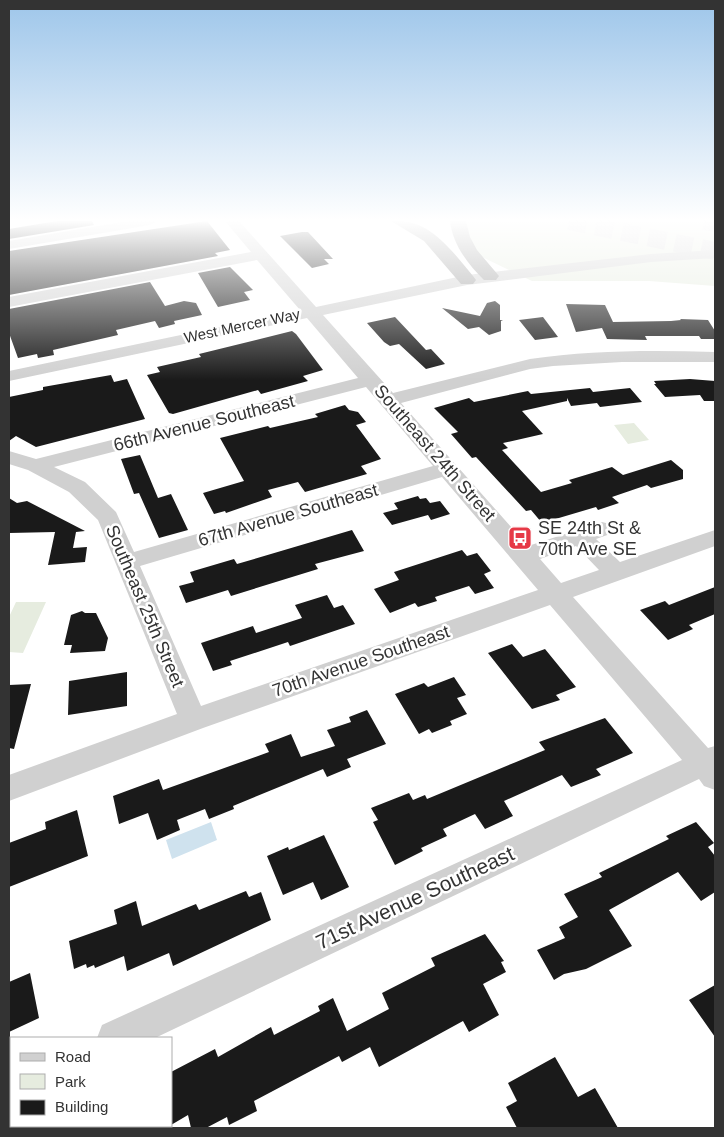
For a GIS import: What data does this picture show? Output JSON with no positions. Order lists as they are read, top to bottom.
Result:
{
  "streets": {
    "street": [
      "West Mercer Way",
      "66th Avenue Southeast",
      "Southeast 24th Street",
      "67th Avenue Southeast",
      "Southeast 25th Street",
      "70th Avenue Southeast",
      "71st Avenue Southeast"
    ]
  },
  "crossings": [
    ["West Mercer Way", "Southeast 24th Street"],
    ["66th Avenue Southeast", "Southeast 24th Street"],
    ["66th Avenue Southeast", "Southeast 25th Street"],
    ["Southeast 24th Street", "67th Avenue Southeast"],
    ["Southeast 24th Street", "70th Avenue Southeast"],
    ["Southeast 24th Street", "71st Avenue Southeast"],
    ["67th Avenue Southeast", "Southeast 25th Street"],
    ["Southeast 25th Street", "70th Avenue Southeast"]
  ],
  "places": {
    "bus stop": ["SE 24th St & 70th Ave SE"]
  },
  "legend": ["Road", "Park", "Building"]
}
